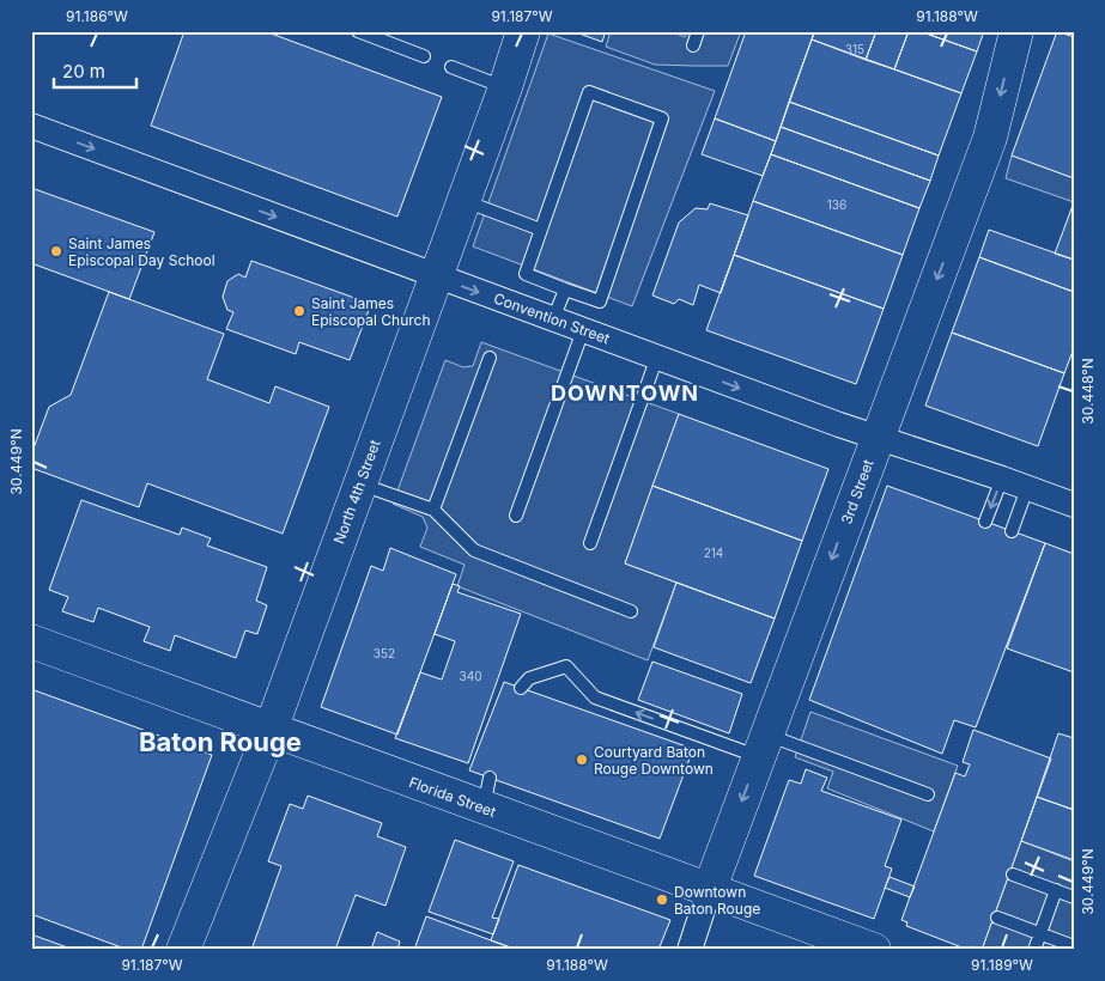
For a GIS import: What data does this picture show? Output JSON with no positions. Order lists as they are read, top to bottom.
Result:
{
  "streets": {
    "main road": ["North 4th Street", "3rd Street", "Florida Street"],
    "street": ["Convention Street"]
  },
  "crossings": [
    ["Convention Street", "North 4th Street"],
    ["Convention Street", "3rd Street"],
    ["North 4th Street", "Florida Street"],
    ["3rd Street", "Florida Street"]
  ],
  "one_way": ["Convention Street", "3rd Street"],
  "districts": ["DOWNTOWN", "Baton Rouge"],
  "places": [
    "Saint James Episcopal Day School",
    "Saint James Episcopal Church",
    "Courtyard Baton Rouge Downtown",
    "Downtown Baton Rouge"
  ],
  "house_numbers": [
    "315",
    "136",
    "214",
    "352",
    "340"
  ],
  "scale_bar": "20 m",
  "coordinates": [
    "91.186°W",
    "91.187°W",
    "91.188°W",
    "30.448°N",
    "30.449°N",
    "91.189°W"
  ]
}
